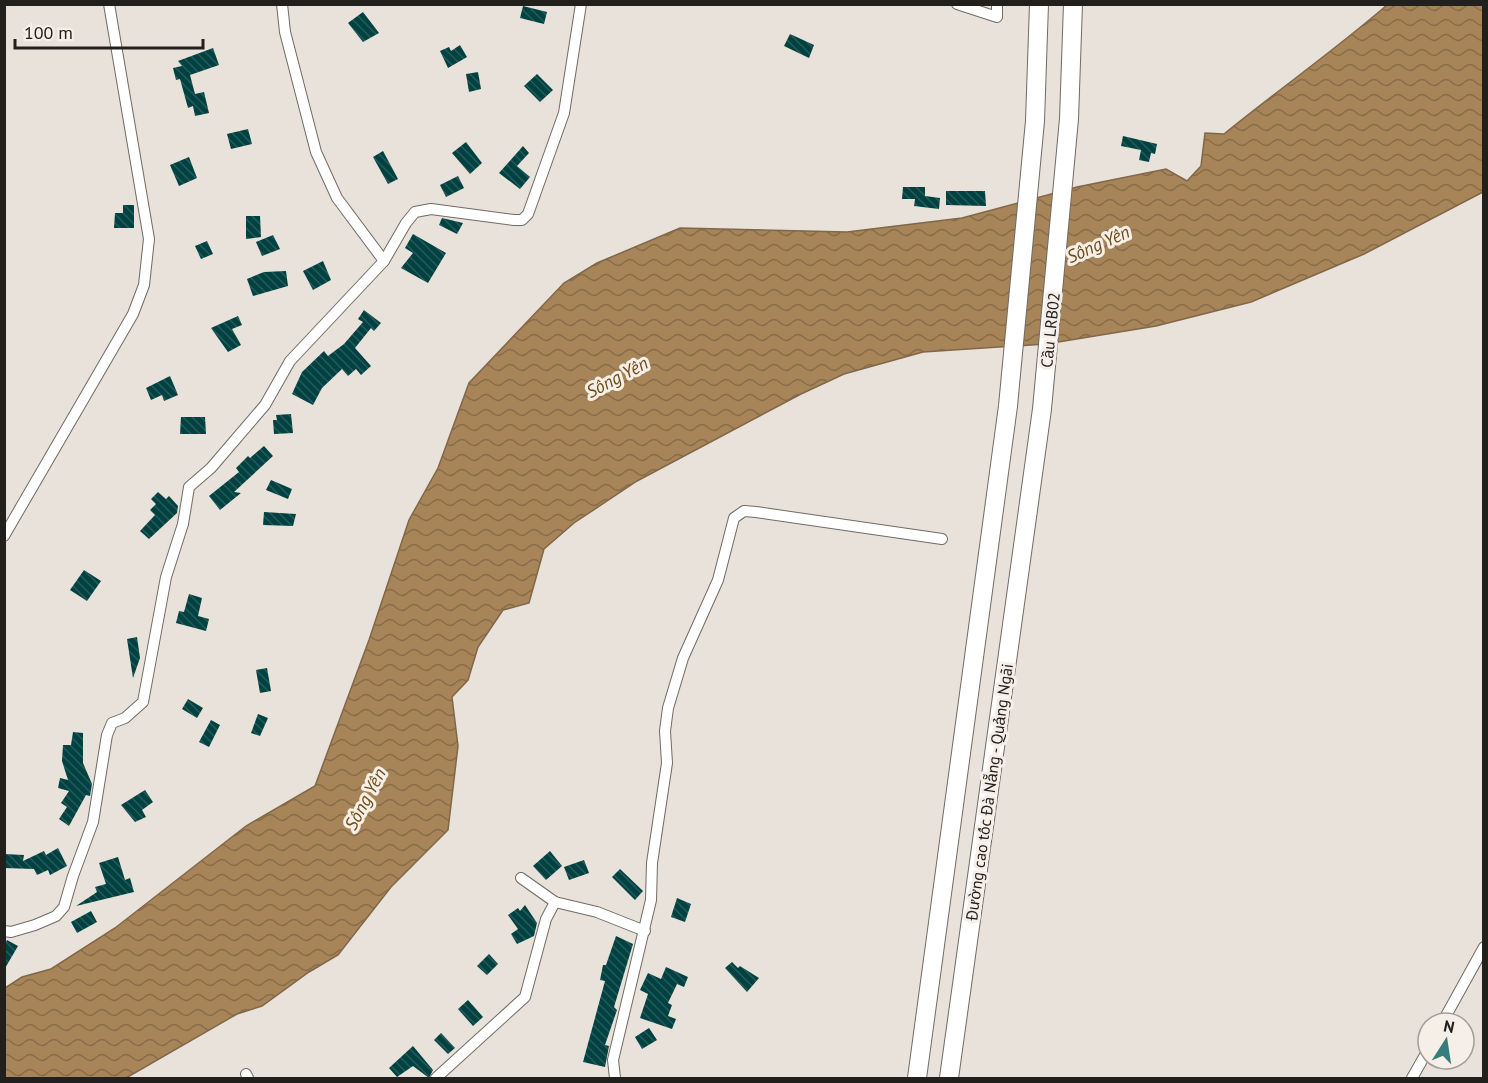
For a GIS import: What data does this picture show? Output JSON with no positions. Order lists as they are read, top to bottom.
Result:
{
  "streets": {
    "highway": ["Cầu LRB02", "Đường cao tốc Đà Nẵng - Quảng Ngãi"]
  },
  "crossings": [
    ["Cầu LRB02", "Đường cao tốc Đà Nẵng - Quảng Ngãi"]
  ],
  "water": ["Sông Yên"],
  "scale_bar": "100 m",
  "north": "top"
}
